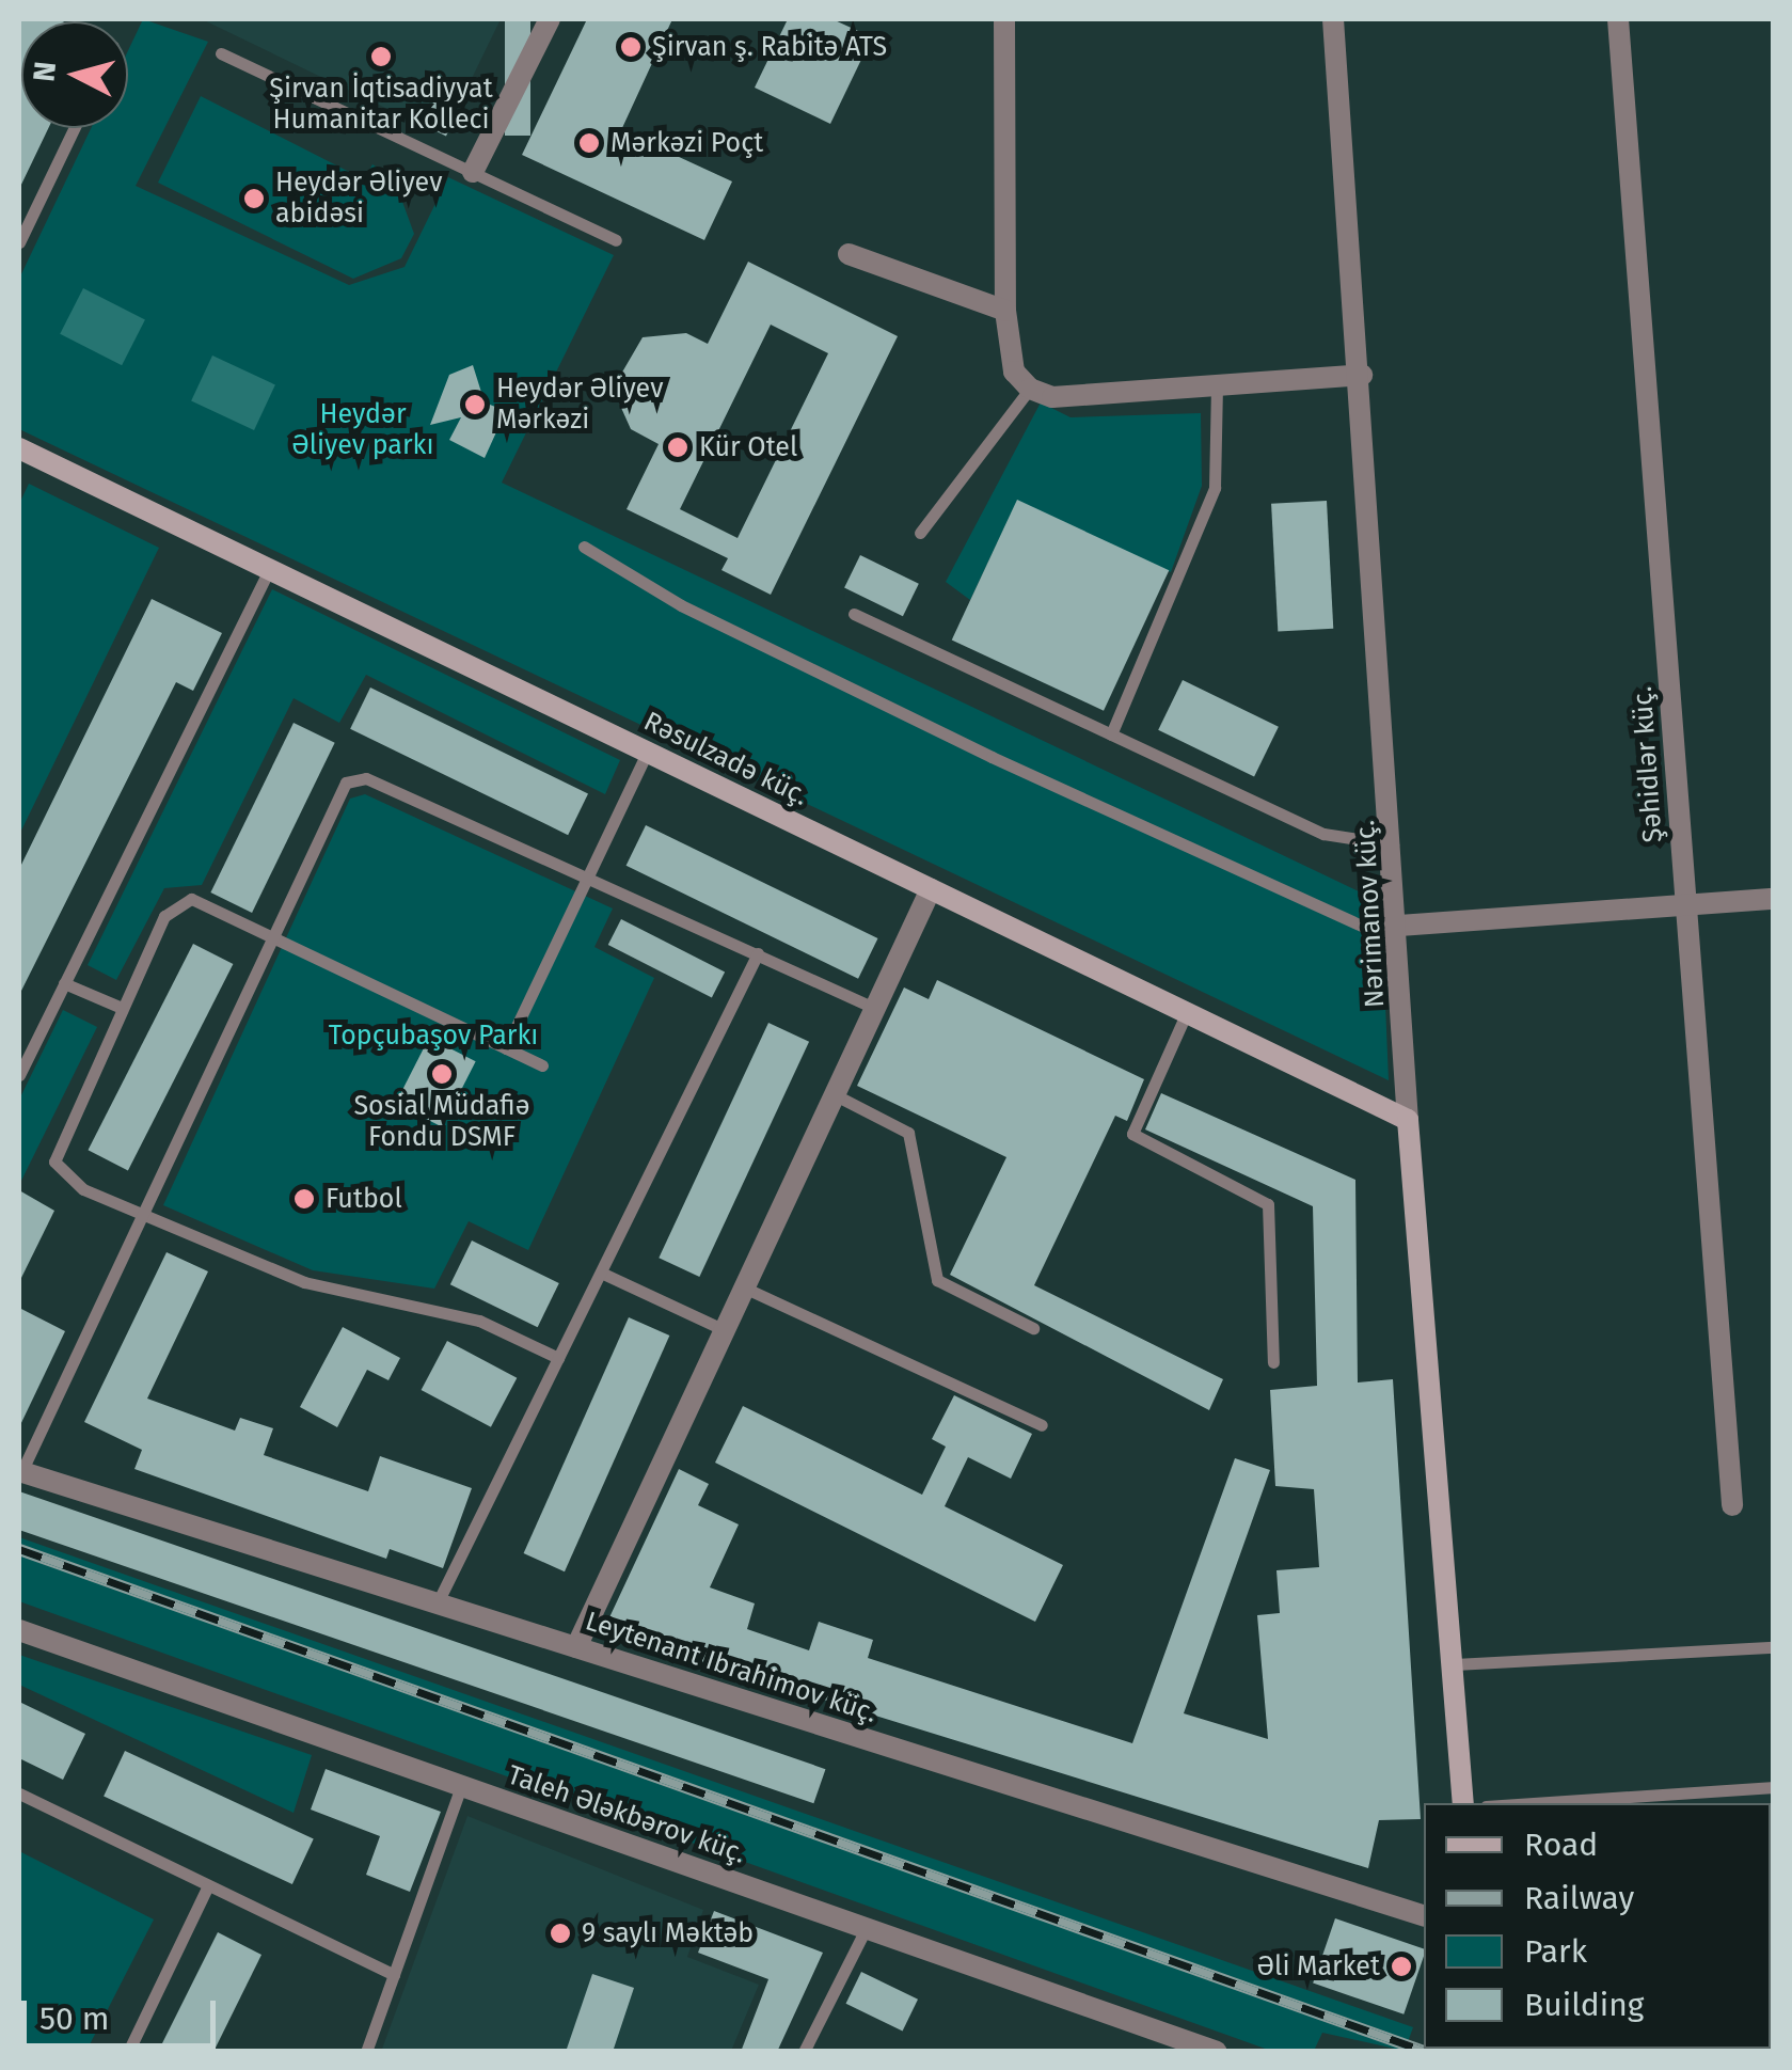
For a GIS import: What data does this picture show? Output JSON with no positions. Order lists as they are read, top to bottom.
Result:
{
  "streets": {
    "main road": ["Rəsulzadə küç.", "Nərimanov küç."],
    "street": ["Şəhidlər küç.", "Leytenant Ibrahimov küç.", "Taleh Ələkbərov küç."]
  },
  "crossings": [
    ["Rəsulzadə küç.", "Nərimanov küç."]
  ],
  "parks": ["Heydər Əliyev parkı", "Topçubaşov Parkı"],
  "places": [
    "Şirvan ş. Rabitə ATS",
    "Şirvan İqtisadiyyat Humanitar Kolleci",
    "Mərkəzi Poçt",
    "Heydər Əliyev abidəsi",
    "Heydər Əliyev Mərkəzi",
    "Kür Otel",
    "Sosial Müdafiə Fondu DSMF",
    "Futbol",
    "9 saylı Məktəb",
    "Əli Market"
  ],
  "legend": [
    "Road",
    "Railway",
    "Park",
    "Building"
  ],
  "scale_bar": "50 m",
  "north": "left"
}
